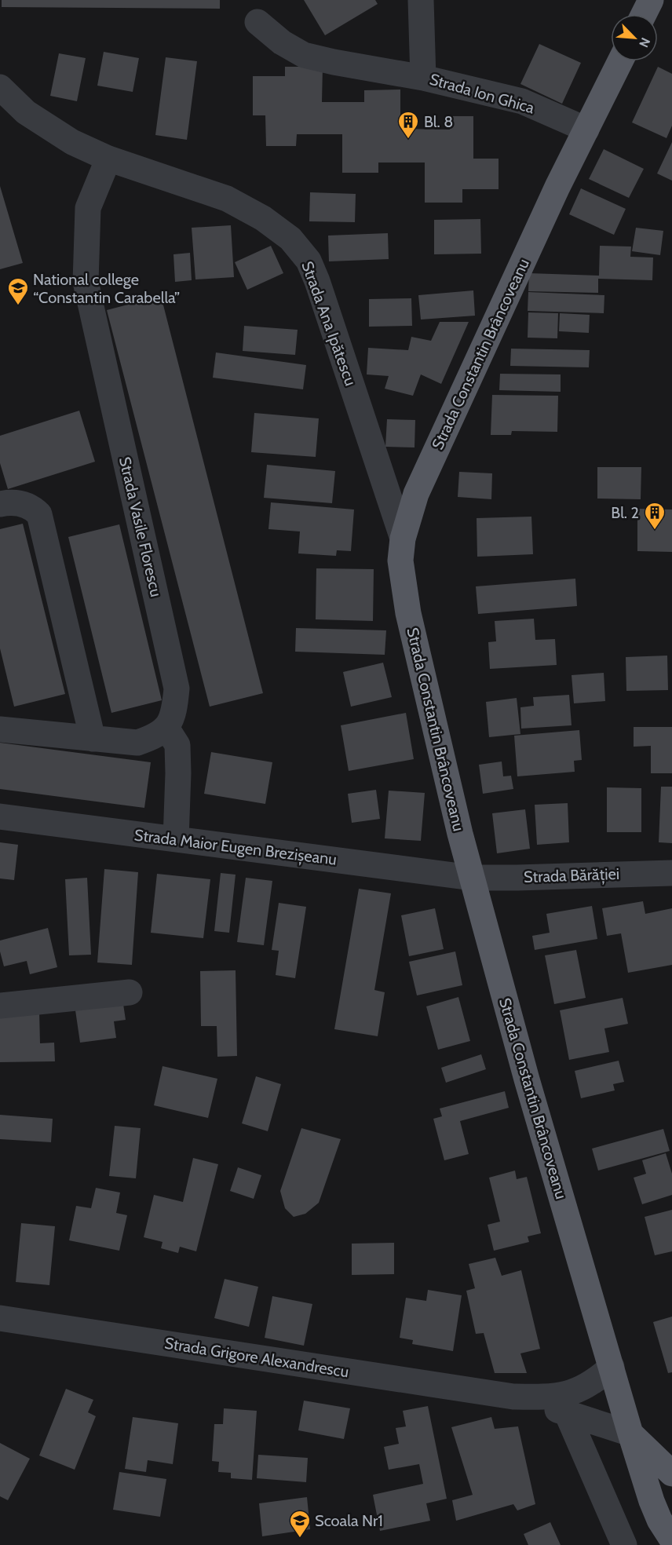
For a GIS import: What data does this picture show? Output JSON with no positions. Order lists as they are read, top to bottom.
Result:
{
  "streets": {
    "main road": ["Strada Constantin Brâncoveanu"],
    "street": [
      "Strada Ion Ghica",
      "Strada Ana Ipătescu",
      "Strada Vasile Florescu",
      "Strada Maior Eugen Brezișeanu",
      "Strada Bărăției",
      "Strada Grigore Alexandrescu"
    ]
  },
  "crossings": [
    ["Strada Ion Ghica", "Strada Constantin Brâncoveanu"],
    ["Strada Ana Ipătescu", "Strada Constantin Brâncoveanu"],
    ["Strada Ana Ipătescu", "Strada Vasile Florescu"],
    ["Strada Constantin Brâncoveanu", "Strada Maior Eugen Brezișeanu"],
    ["Strada Constantin Brâncoveanu", "Strada Bărăției"],
    ["Strada Constantin Brâncoveanu", "Strada Grigore Alexandrescu"],
    ["Strada Maior Eugen Brezișeanu", "Strada Bărăției"]
  ],
  "places": {
    "building": ["Bl. 8", "Bl. 2"],
    "school or university": ["National college “Constantin Carabella”", "Scoala Nr1"]
  },
  "north": "bottom right"
}
